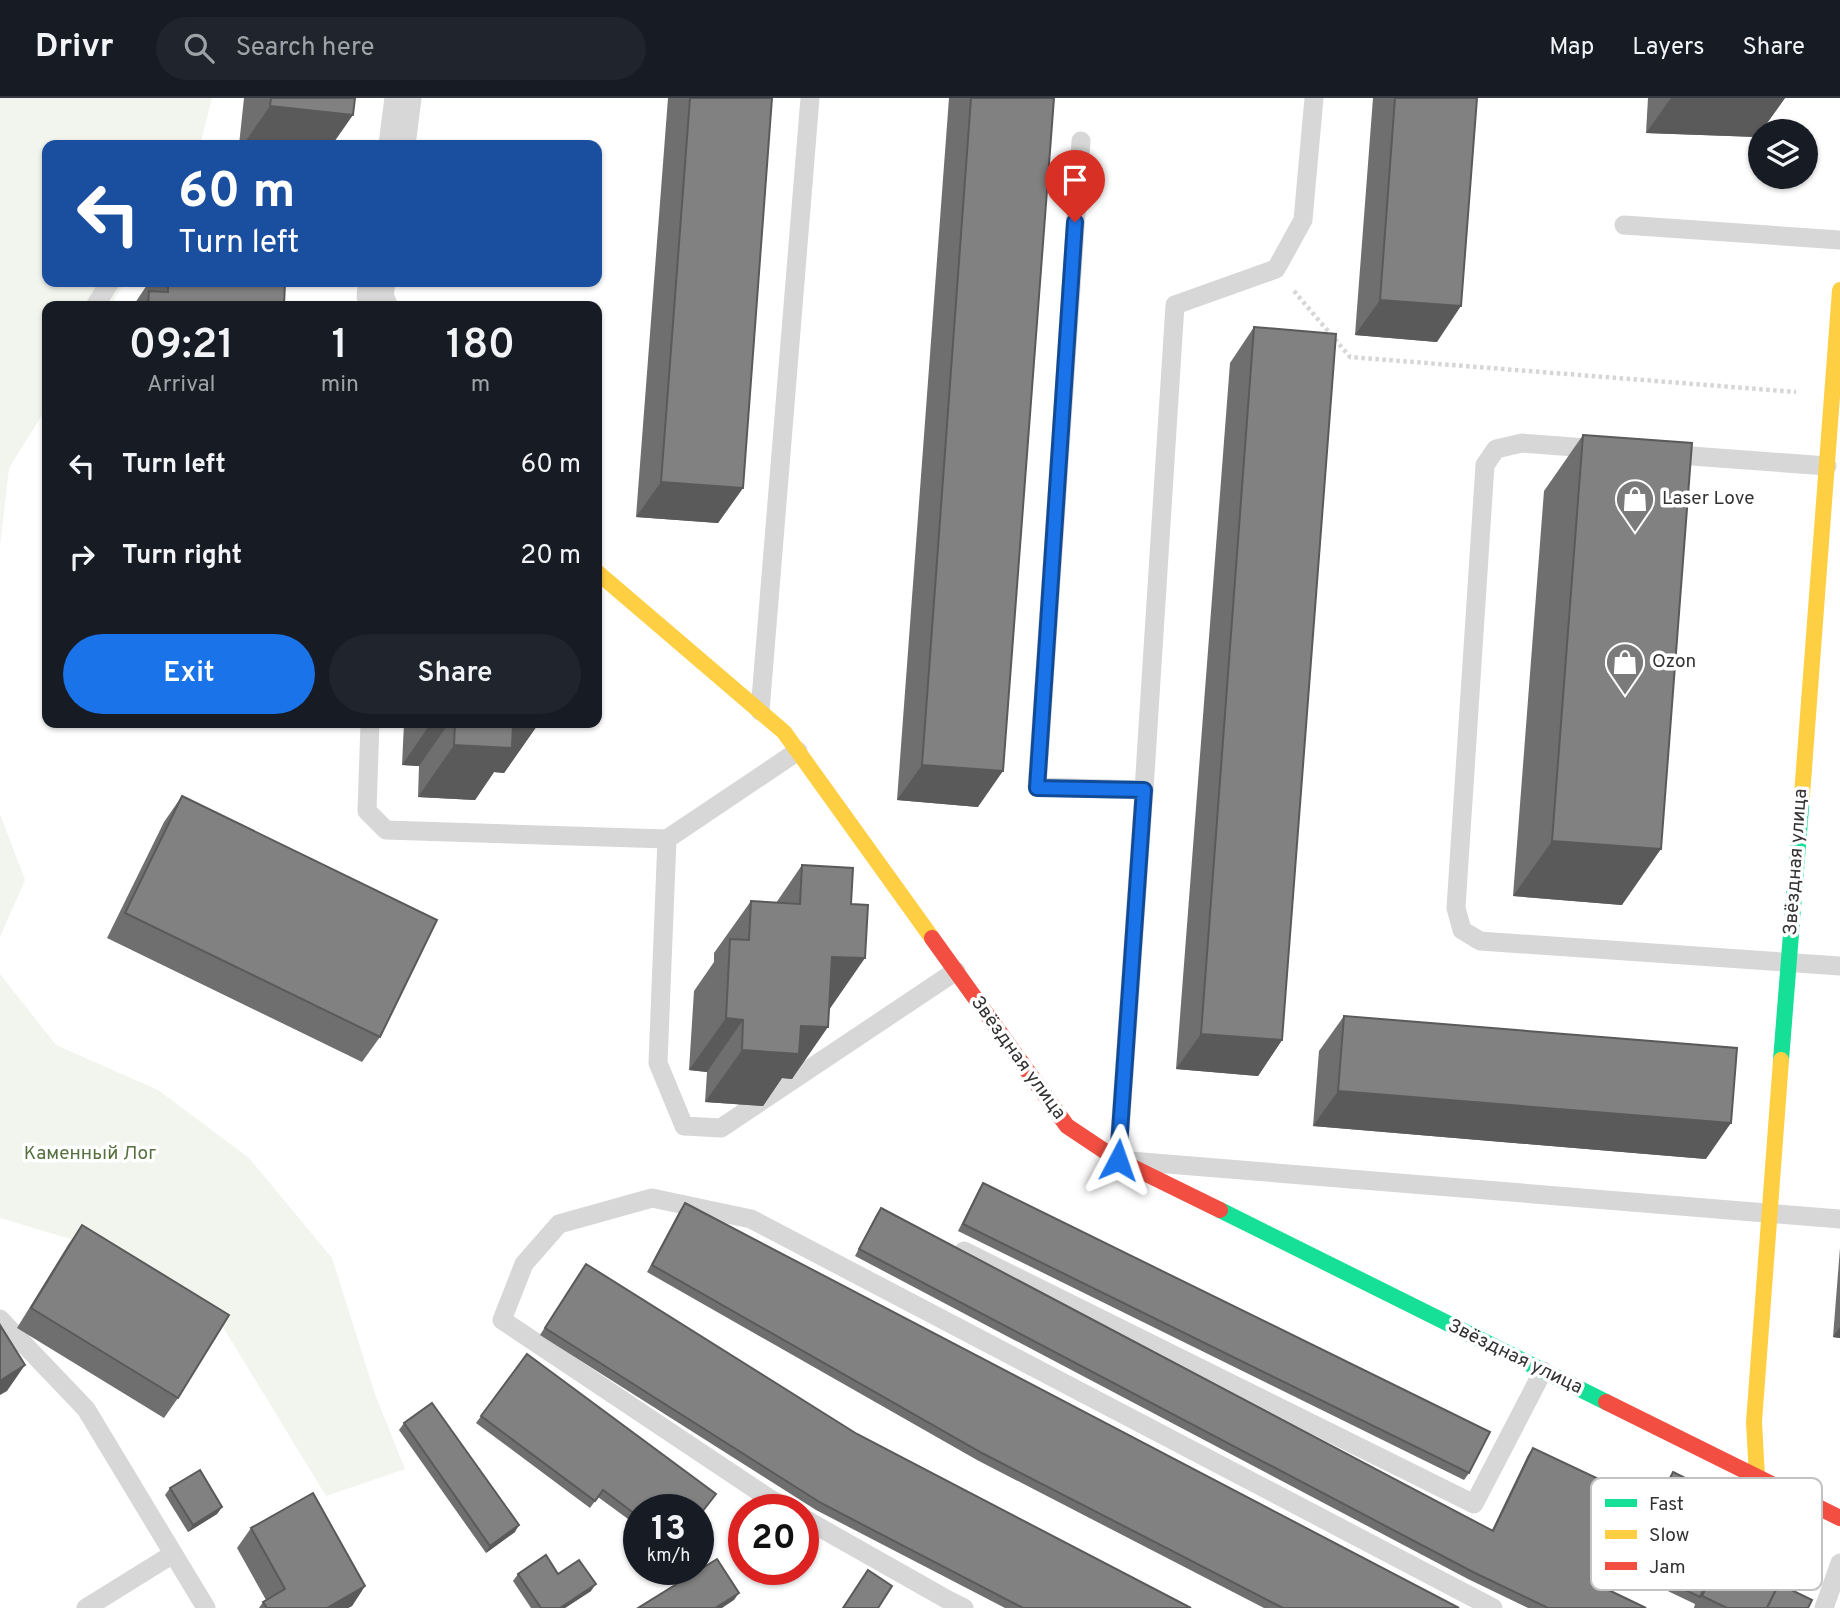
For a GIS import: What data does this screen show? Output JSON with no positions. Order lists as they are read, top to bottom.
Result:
{
  "streets": {
    "street": ["Звёздная улица"]
  },
  "parks": ["Каменный Лог"],
  "places": {
    "shop": ["Laser Love", "Ozon"]
  },
  "legend": ["Fast", "Slow", "Jam"],
  "page": {
    "header": "Drivr",
    "search": "Search here",
    "nav": ["Map", "Layers", "Share"],
    "turn": ["60 m", "Turn left"],
    "eta": [
      "09:21",
      "Arrival",
      "1",
      "min",
      "180",
      "m"
    ],
    "list": [
      {
        "name": "Turn left",
        "value": "60 m"
      },
      {
        "name": "Turn right",
        "value": "20 m"
      }
    ],
    "buttons": ["Exit", "Share"],
    "speed": "13 km/h",
    "limit": "20"
  }
}
